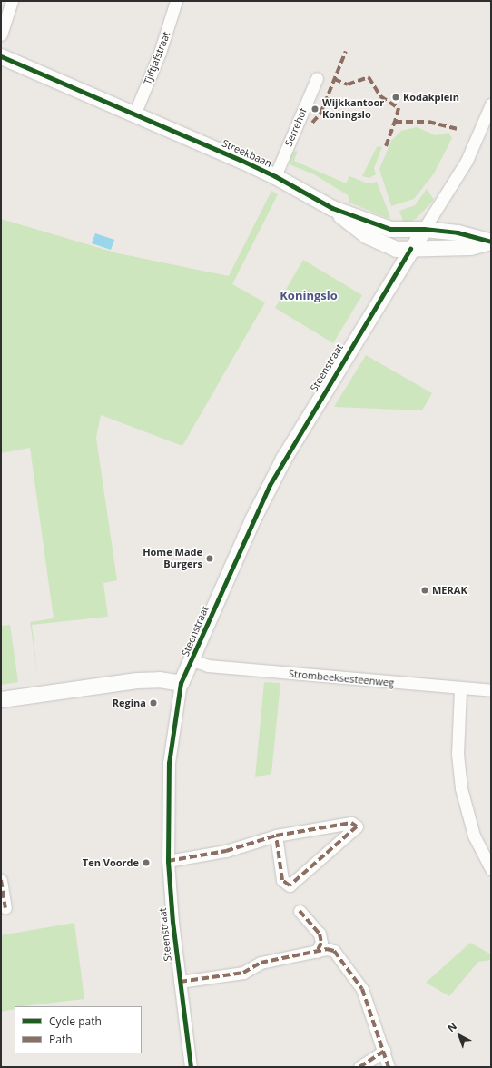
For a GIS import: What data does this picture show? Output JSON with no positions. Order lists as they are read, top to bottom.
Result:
{
  "streets": {
    "street": [
      "Tjiftjafstraat",
      "Serrehof",
      "Streekbaan",
      "Steenstraat",
      "Strombeeksesteenweg"
    ]
  },
  "crossings": [
    ["Tjiftjafstraat", "Streekbaan"],
    ["Serrehof", "Streekbaan"],
    ["Streekbaan", "Steenstraat"],
    ["Steenstraat", "Strombeeksesteenweg"]
  ],
  "districts": ["Koningslo"],
  "places": [
    "Kodakplein",
    "Wijkkantoor Koningslo",
    "Home Made Burgers",
    "MERAK",
    "Regina",
    "Ten Voorde"
  ],
  "legend": ["Cycle path", "Path"],
  "north": "top left"
}
